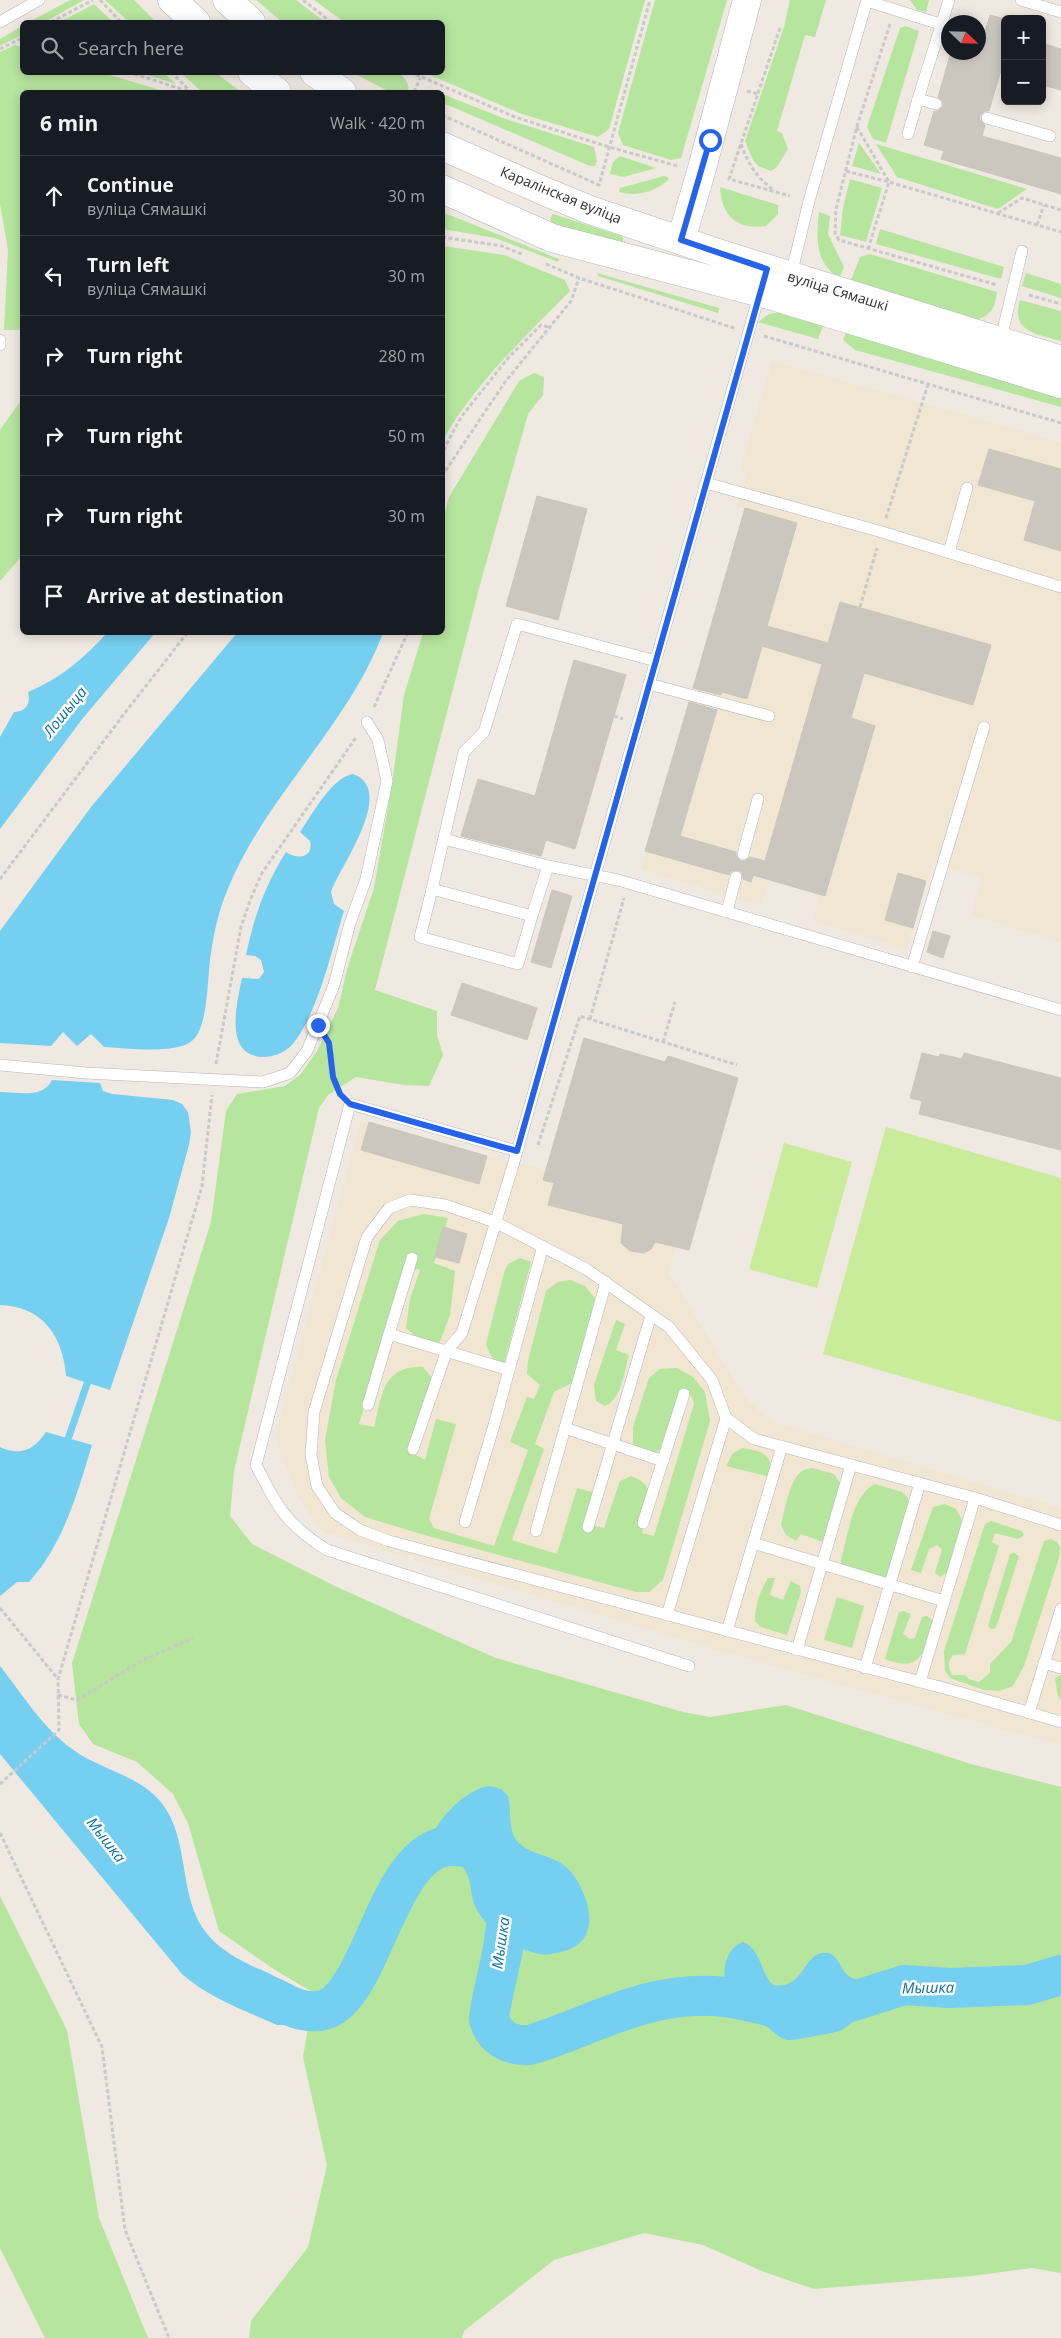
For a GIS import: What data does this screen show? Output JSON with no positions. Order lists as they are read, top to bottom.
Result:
{
  "streets": {
    "main road": ["Каралінская вуліца", "вуліца Сямашкі"]
  },
  "crossings": [
    ["Каралінская вуліца", "вуліца Сямашкі"]
  ],
  "water": ["Лошыца", "Мышка"],
  "north": "bottom right",
  "page": {
    "map_buttons": ["+", "−"],
    "search": "Search here",
    "heading": ["6 min", "Walk · 420 m"],
    "list": [
      ["Continue", "вуліца Сямашкі", "30 m"],
      ["Turn left", "вуліца Сямашкі", "30 m"],
      ["Turn right", "280 m"],
      ["Turn right", "50 m"],
      ["Turn right", "30 m"],
      "Arrive at destination"
    ]
  }
}
